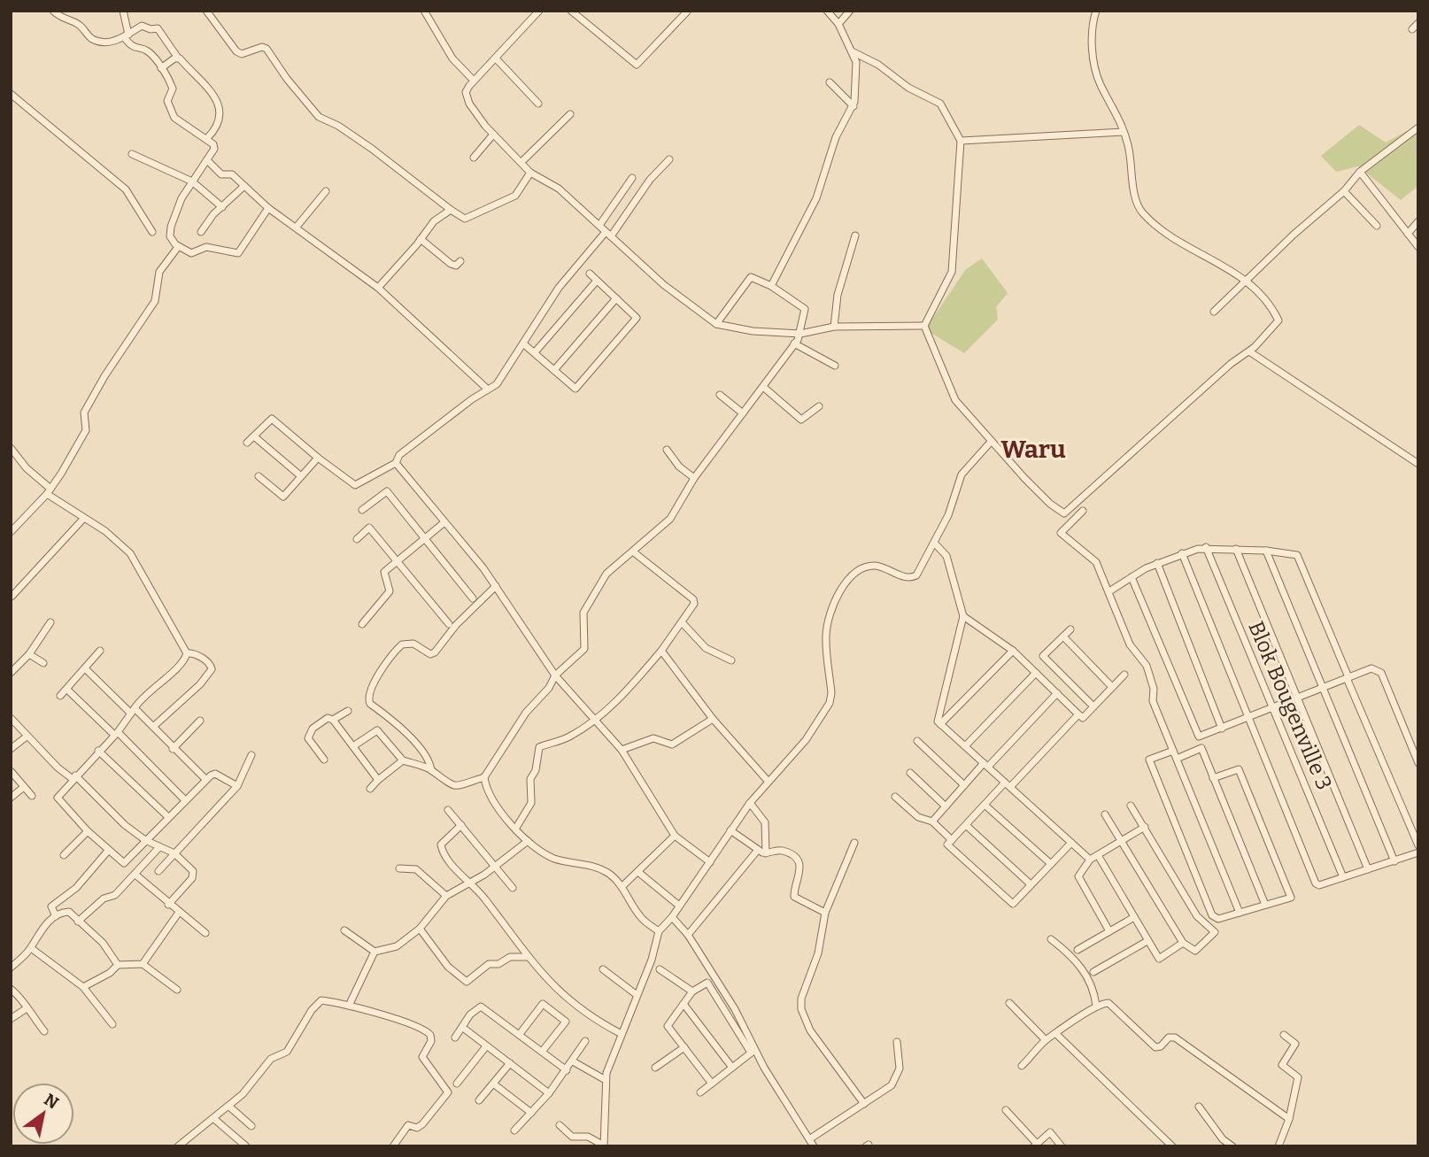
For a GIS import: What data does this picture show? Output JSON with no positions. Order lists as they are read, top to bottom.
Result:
{
  "streets": {
    "street": ["Blok Bougenville 3"]
  },
  "districts": ["Waru"],
  "north": "top right"
}
